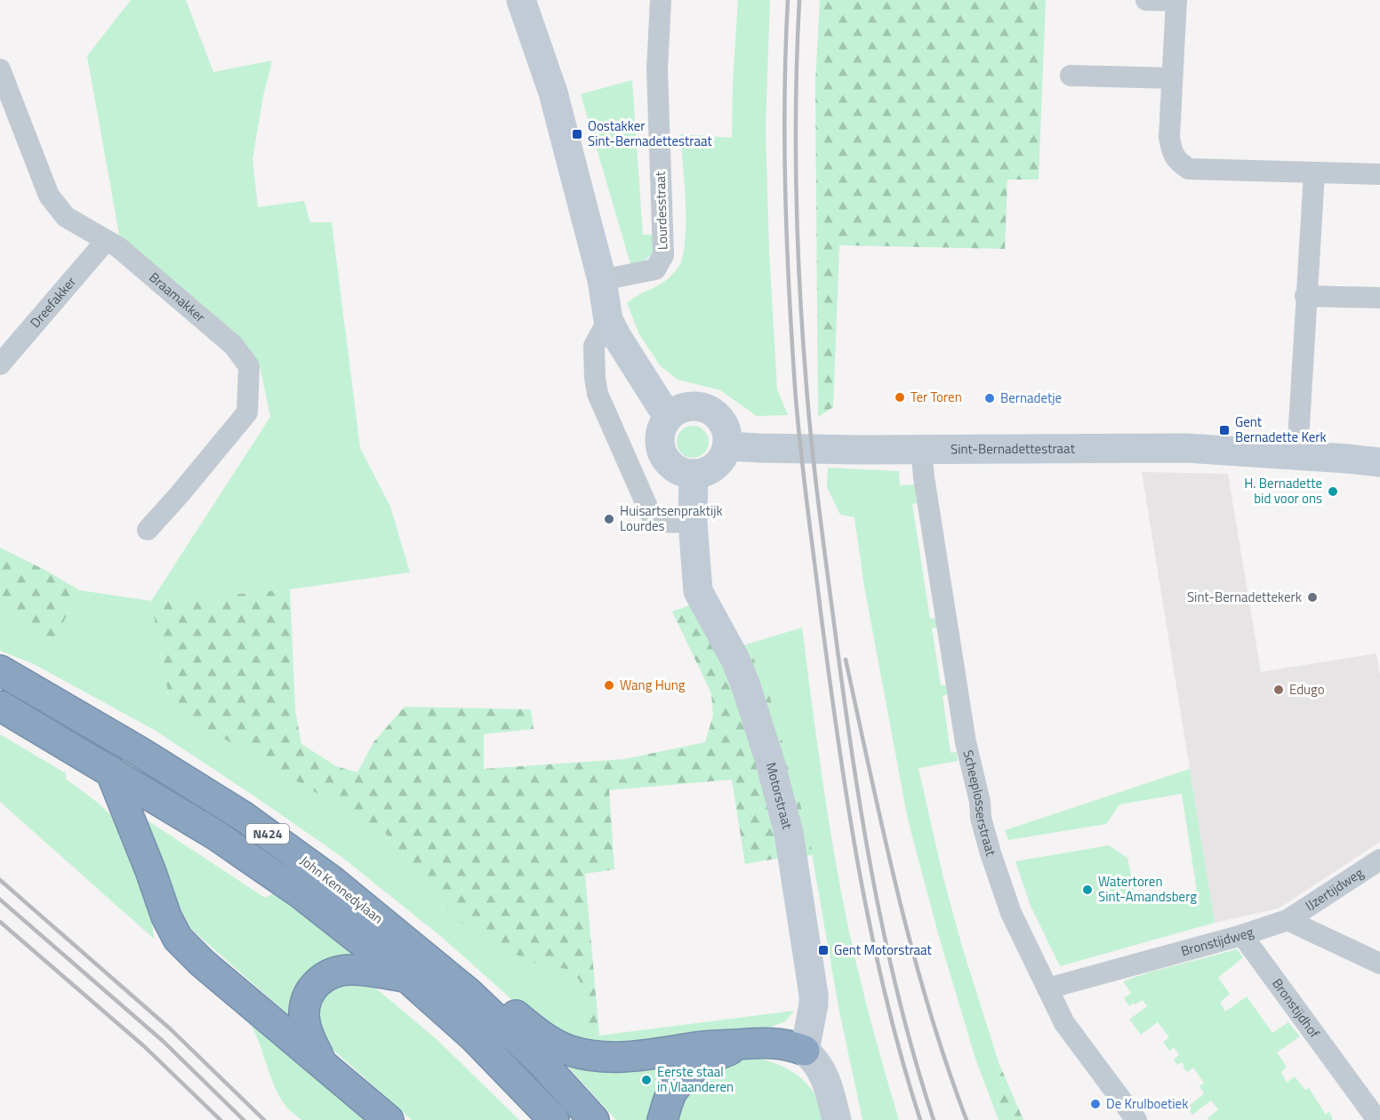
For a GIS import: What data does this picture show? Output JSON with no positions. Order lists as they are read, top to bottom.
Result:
{
  "streets": {
    "highway": ["N424", "John Kennedylaan"],
    "street": [
      "Lourdesstraat",
      "Braamakker",
      "Dreefakker",
      "Sint-Bernadettestraat",
      "Motorstraat",
      "Scheeplosserstraat",
      "IJzertijdweg",
      "Bronstijdweg",
      "Bronstijdhof"
    ]
  },
  "crossings": [
    ["Braamakker", "Dreefakker"],
    ["Sint-Bernadettestraat", "Motorstraat"],
    ["Sint-Bernadettestraat", "Scheeplosserstraat"],
    ["Scheeplosserstraat", "Bronstijdweg"],
    ["IJzertijdweg", "Bronstijdweg"],
    ["Bronstijdweg", "Bronstijdhof"]
  ],
  "places": {
    "transit": ["Oostakker Sint-Bernadettestraat", "Gent Bernadette Kerk", "Gent Motorstraat"],
    "other": [
      "Ter Toren",
      "Bernadetje",
      "H. Bernadette bid voor ons",
      "Huisartsenpraktijk Lourdes",
      "Sint-Bernadettekerk",
      "Wang Hung",
      "Edugo",
      "Watertoren Sint-Amandsberg",
      "Eerste staal in Vlaanderen",
      "De Krulboetiek"
    ]
  }
}
